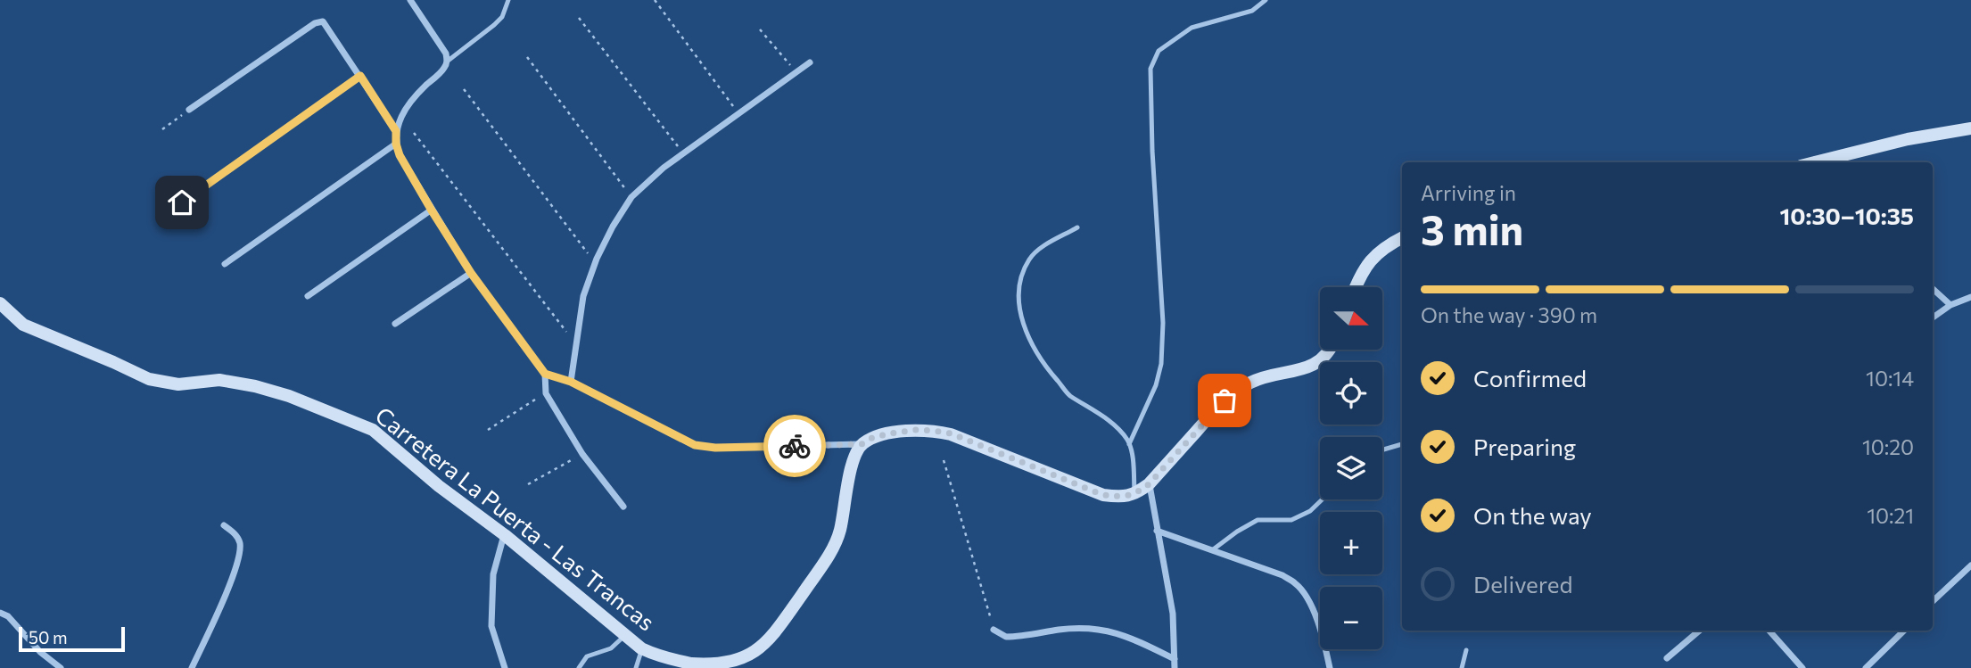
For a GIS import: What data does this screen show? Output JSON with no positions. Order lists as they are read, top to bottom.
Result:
{
  "streets": {
    "street": ["Carretera La Puerta - Las Trancas"]
  },
  "scale_bar": "50 m",
  "north": "right",
  "page": {
    "heading": ["3 min", "Arriving in", "10:30–10:35"],
    "bar": "On the way · 390 m",
    "map_buttons": ["+", "−"],
    "list": [
      ["Confirmed", "10:14"],
      ["Preparing", "10:20"],
      ["On the way", "10:21"],
      "Delivered"
    ],
    "scale": "50 m"
  }
}
